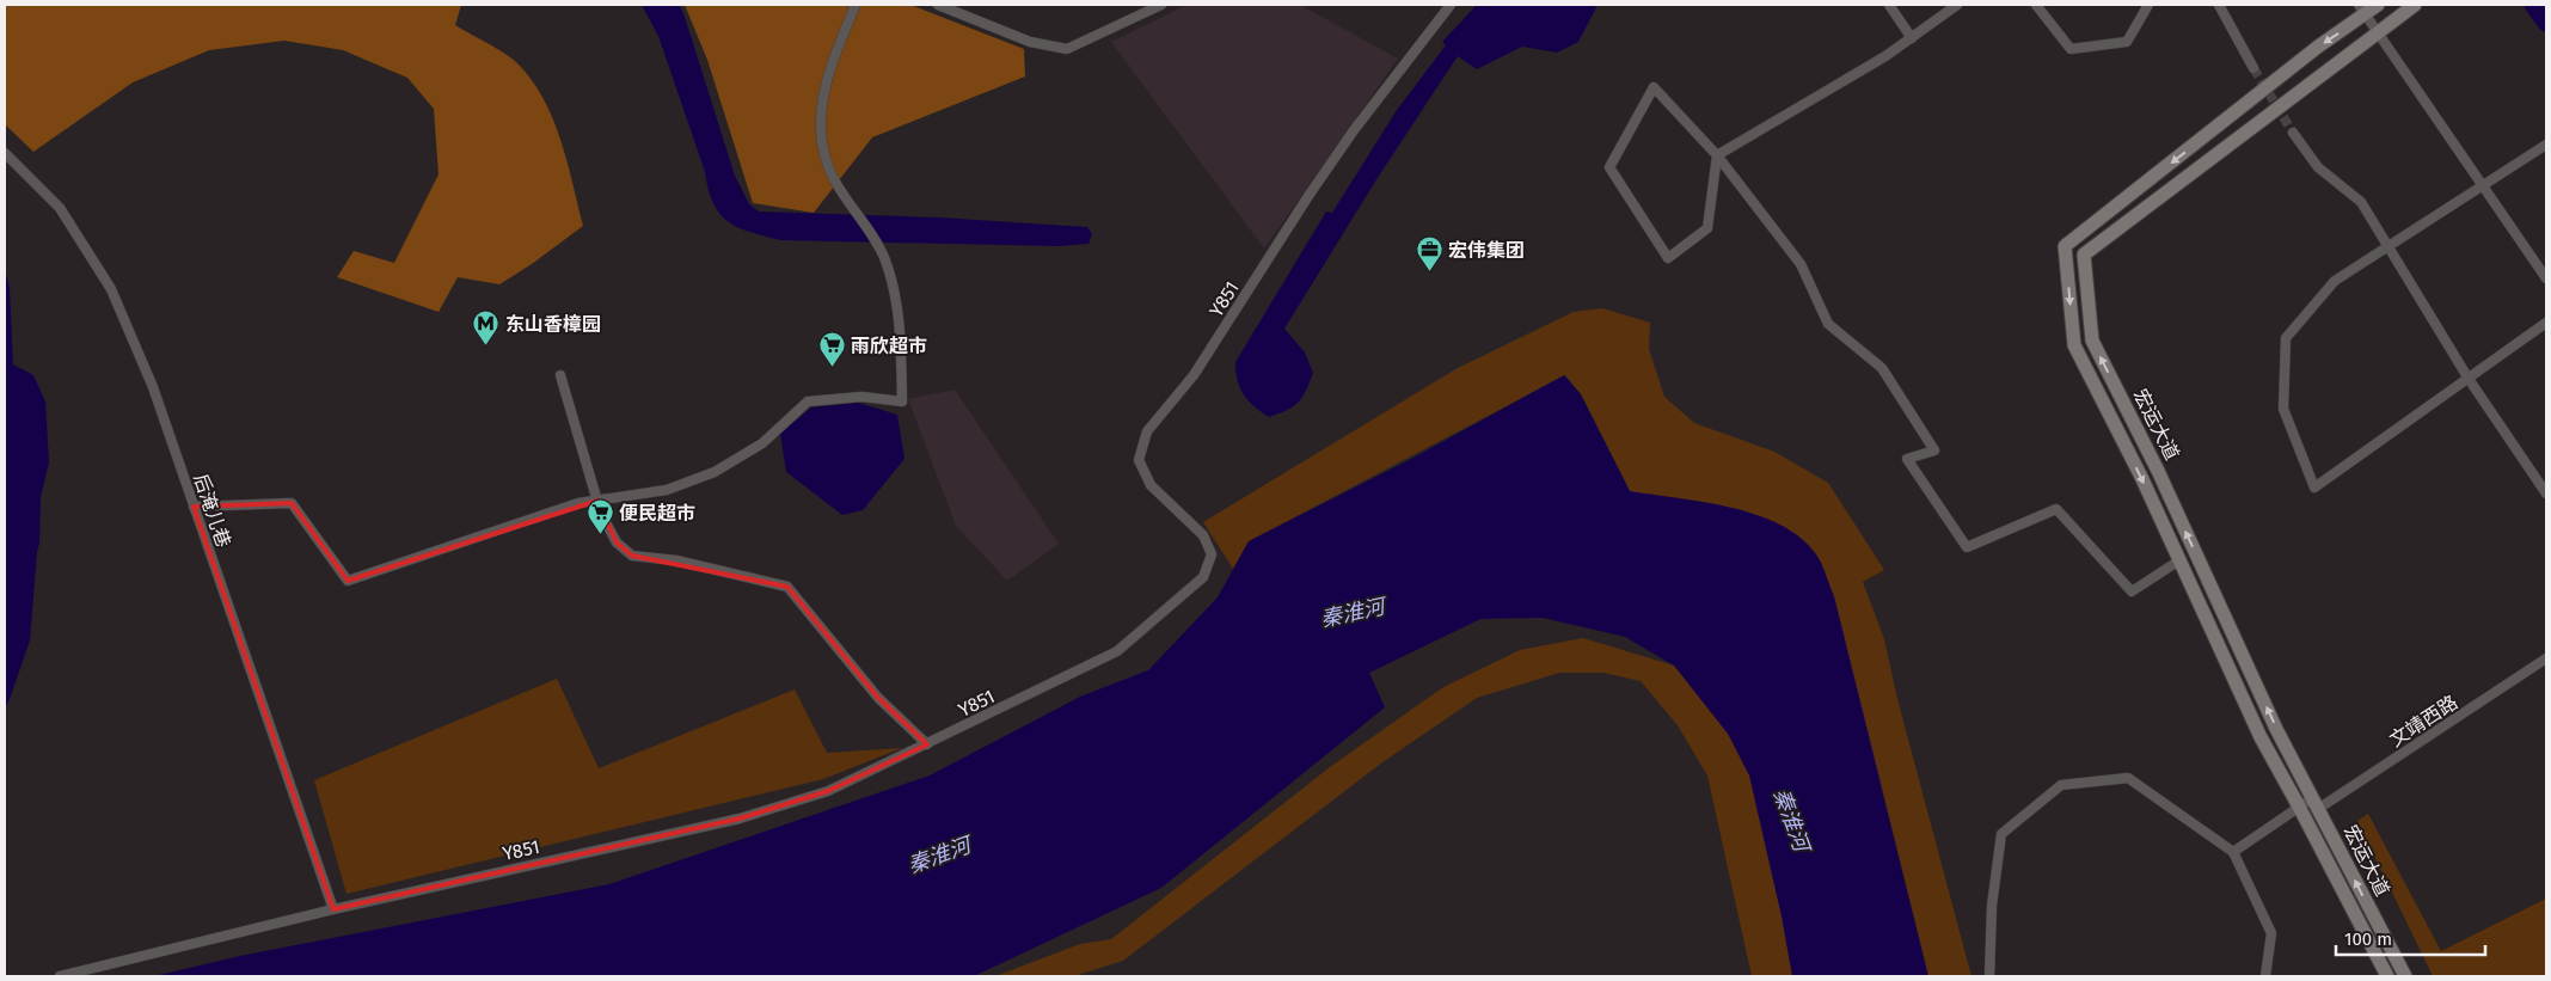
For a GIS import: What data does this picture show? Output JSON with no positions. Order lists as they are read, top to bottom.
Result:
{
  "streets": {
    "main road": ["宏运大道"],
    "street": ["Y851", "后淹儿巷", "文靖西路"]
  },
  "crossings": [
    ["Y851", "后淹儿巷"],
    ["宏运大道", "文靖西路"]
  ],
  "water": ["秦淮河"],
  "places": {
    "office": ["宏伟集团"],
    "metro station": ["东山香樟园"],
    "supermarket": ["雨欣超市", "便民超市"]
  },
  "scale_bar": "100 m"
}
